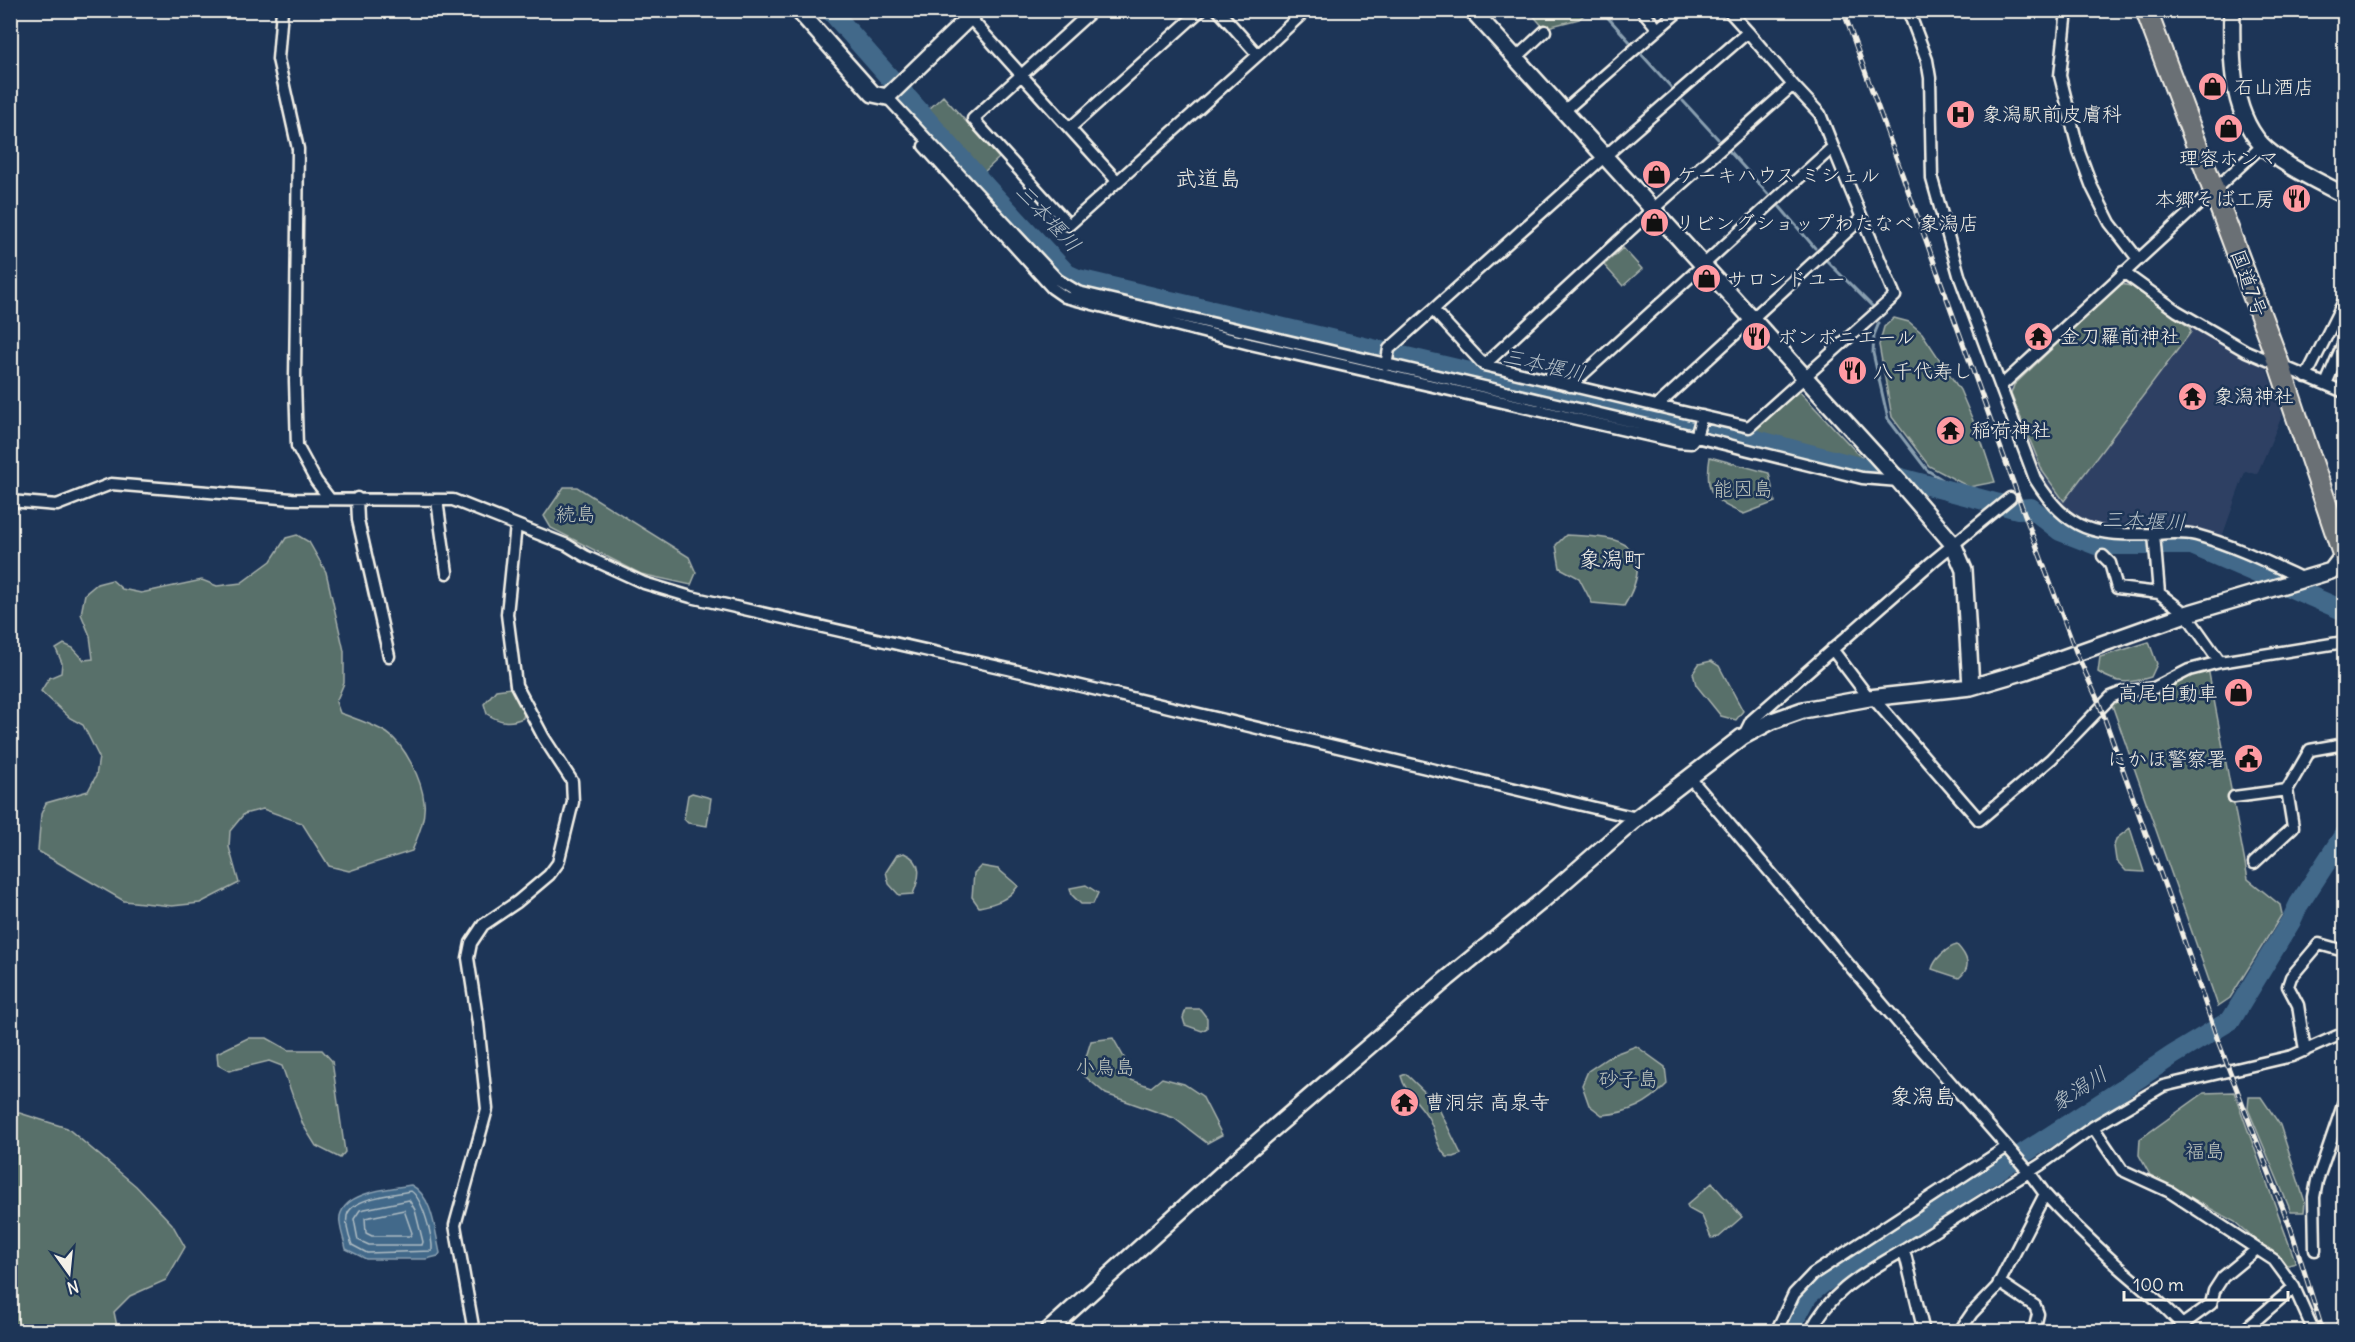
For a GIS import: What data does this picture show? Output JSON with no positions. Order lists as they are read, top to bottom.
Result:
{
  "streets": {
    "highway": ["国道7号"]
  },
  "districts": ["武道島", "象潟町", "象潟島"],
  "water": ["三本堰川", "象潟川"],
  "parks": [
    "能因島",
    "続島",
    "小鳥島",
    "砂子島",
    "福島"
  ],
  "places": {
    "shop": [
      "石山酒店",
      "理容ホンマ",
      "ケーキハウス ミシェル",
      "リビングショップわたなべ 象潟店",
      "サロンドユー",
      "高尾自動車"
    ],
    "hospital": ["象潟駅前皮膚科"],
    "restaurant": ["本郷そば工房", "ボンボニエール", "八千代寿し"],
    "temple": [
      "金刀羅前神社",
      "象潟神社",
      "稲荷神社",
      "曹洞宗 高泉寺"
    ],
    "public building": ["にかほ警察署"]
  },
  "scale_bar": "100 m",
  "north": "bottom"
}
